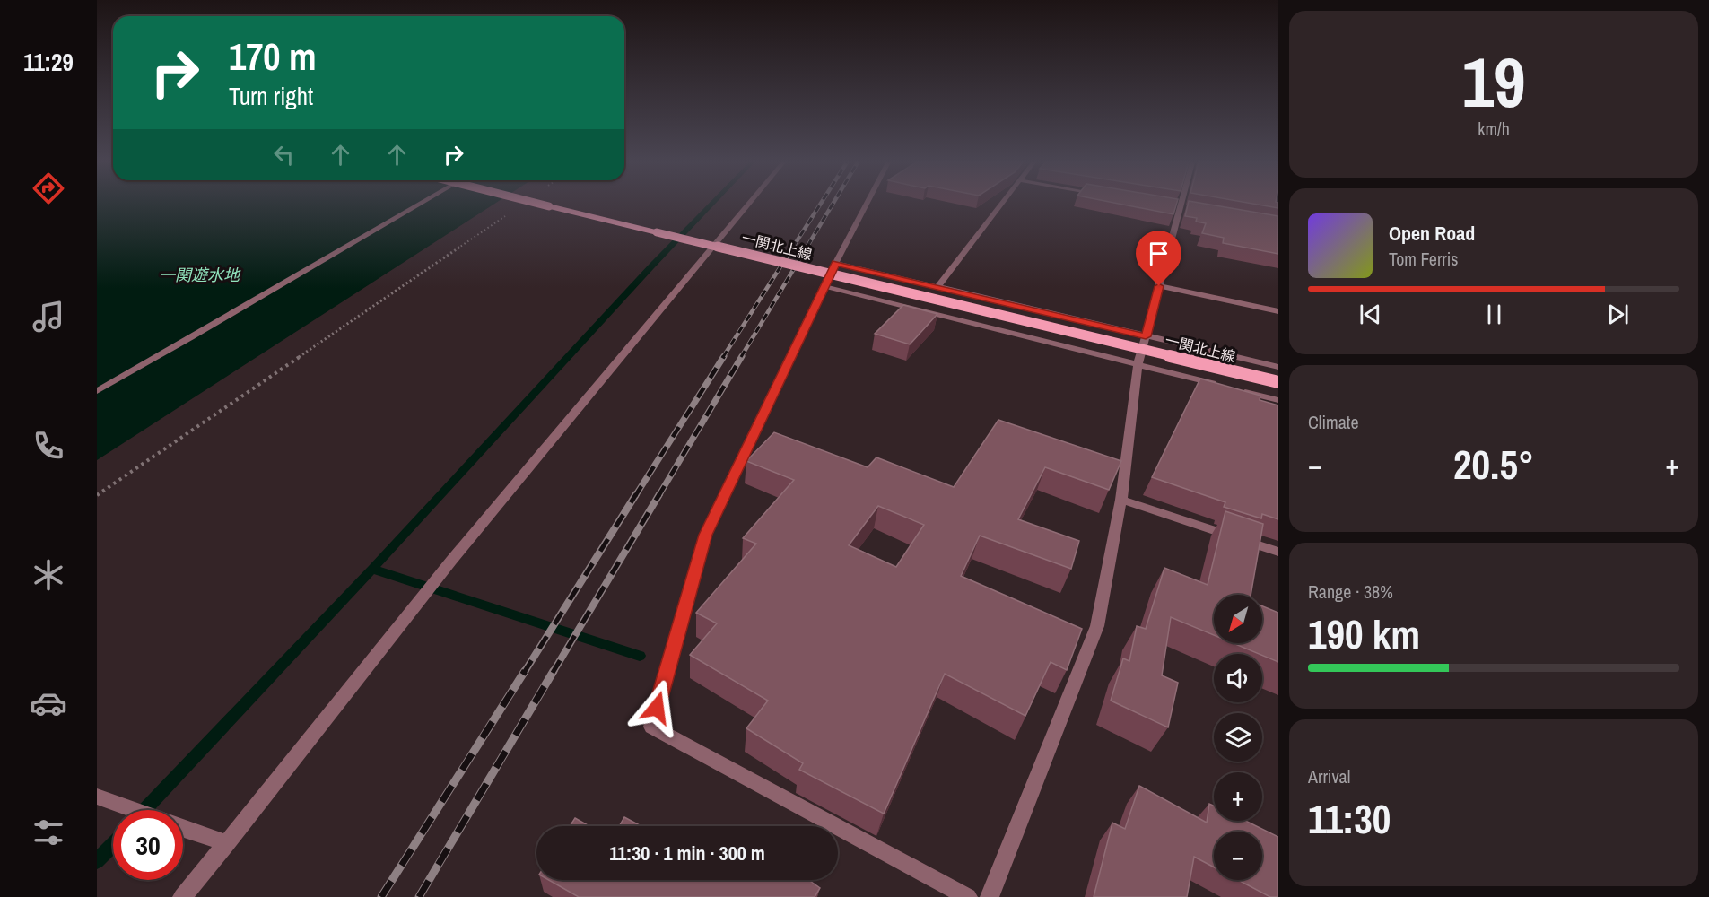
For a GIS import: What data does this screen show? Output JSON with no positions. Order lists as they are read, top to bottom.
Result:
{
  "streets": {
    "main road": ["一関北上線"]
  },
  "water": ["一関遊水地"],
  "north": "bottom left",
  "page": {
    "tabs": "11:29",
    "tile": [
      ["19", "km/h"],
      "Climate",
      ["Range · 38%", "190 km"],
      ["Arrival", "11:30"]
    ],
    "turn": ["170 m", "Turn right"],
    "song": ["Open Road", "Tom Ferris"],
    "heat": ["−", "20.5°", "+"],
    "map_buttons": ["+", "−"],
    "limit": "30",
    "trip": "11:30 · 1 min · 300 m"
  }
}
